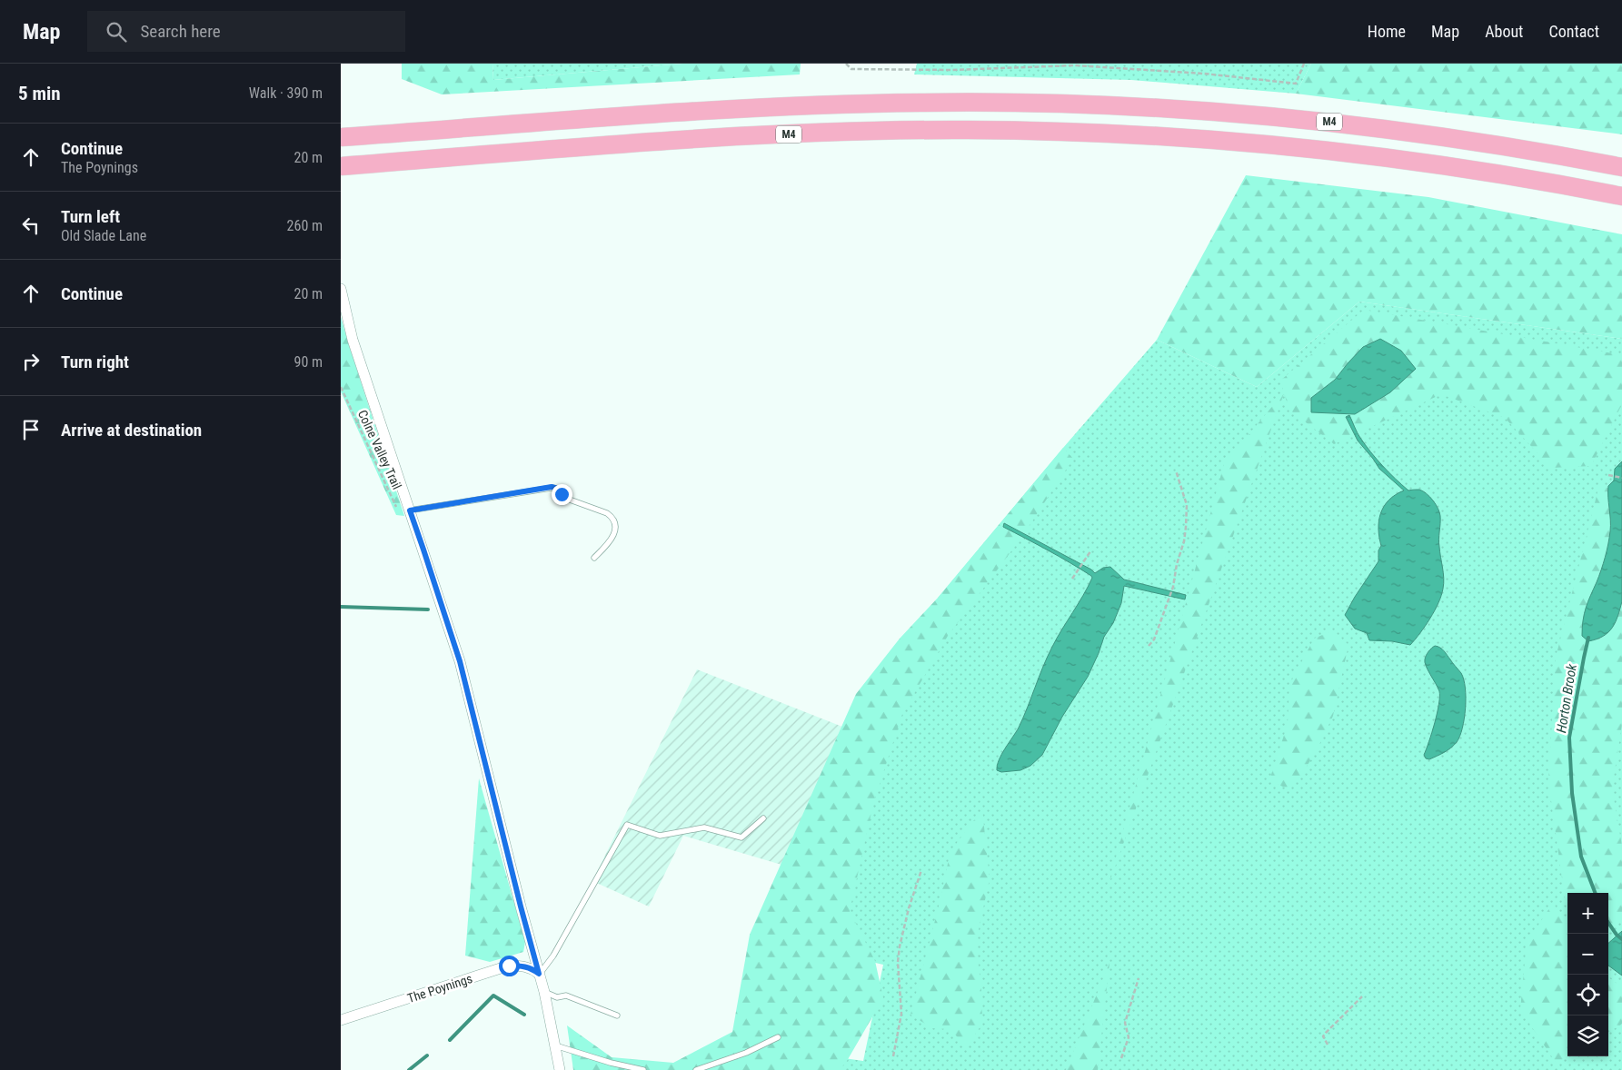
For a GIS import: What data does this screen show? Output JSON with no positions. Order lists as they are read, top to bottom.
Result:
{
  "streets": {
    "highway": ["M4"],
    "street": ["The Poynings"],
    "path": ["Colne Valley Trail"]
  },
  "water": ["Horton Brook"],
  "page": {
    "header": "Map",
    "search": "Search here",
    "nav": [
      "Home",
      "Map",
      "About",
      "Contact"
    ],
    "heading": ["5 min", "Walk · 390 m"],
    "list": [
      ["Continue", "The Poynings", "20 m"],
      ["Turn left", "Old Slade Lane", "260 m"],
      ["Continue", "20 m"],
      ["Turn right", "90 m"],
      "Arrive at destination"
    ],
    "map_buttons": ["+", "−"]
  }
}
